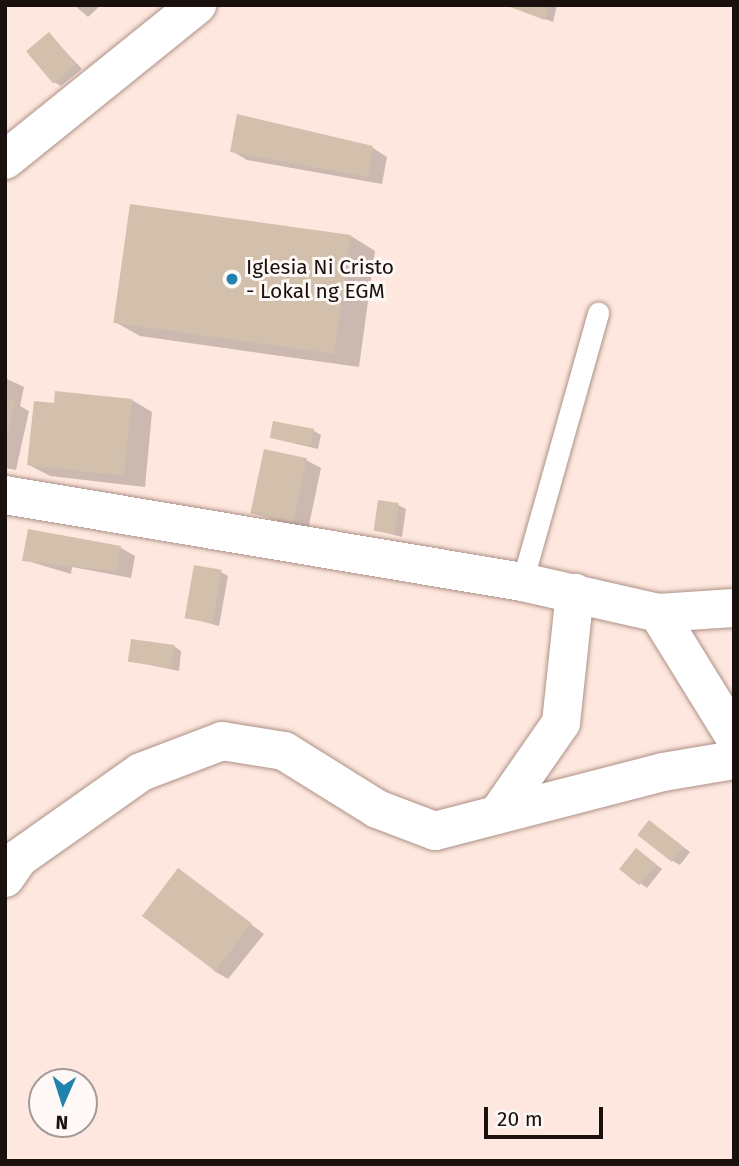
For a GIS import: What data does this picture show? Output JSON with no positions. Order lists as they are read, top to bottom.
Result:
{
  "places": ["Iglesia Ni Cristo - Lokal ng EGM"],
  "scale_bar": "20 m",
  "north": "bottom"
}
